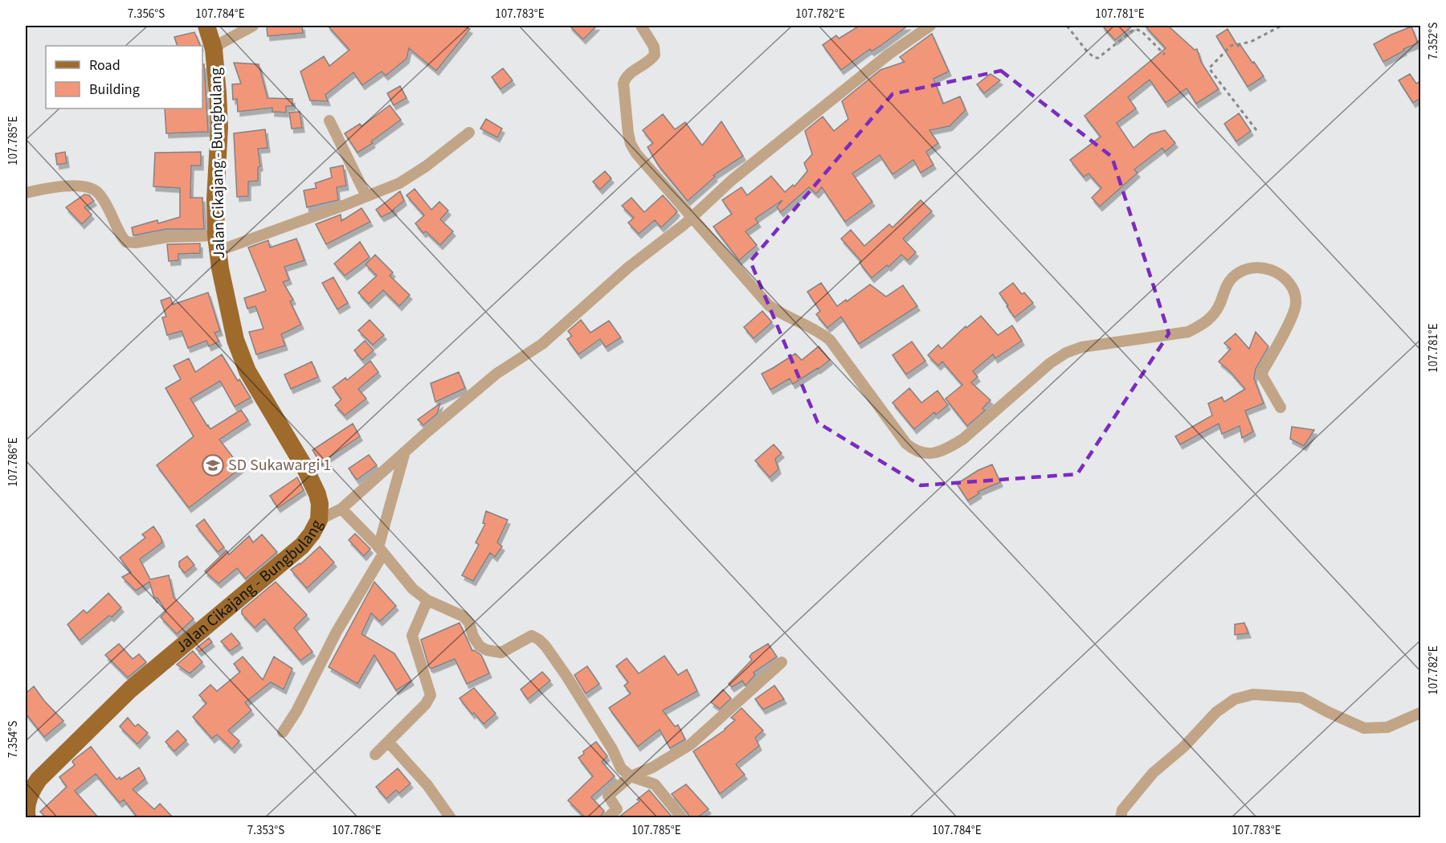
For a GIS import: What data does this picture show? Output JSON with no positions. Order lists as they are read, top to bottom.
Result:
{
  "streets": {
    "main road": ["Jalan Cikajang - Bungbulang"]
  },
  "places": {
    "school or university": ["SD Sukawargi 1"]
  },
  "legend": ["Road", "Building"],
  "coordinates": [
    "7.356°S",
    "107.784°E",
    "107.783°E",
    "107.782°E",
    "107.781°E",
    "7.352°S",
    "107.785°E",
    "107.786°E",
    "7.354°S",
    "7.353°S"
  ]
}
